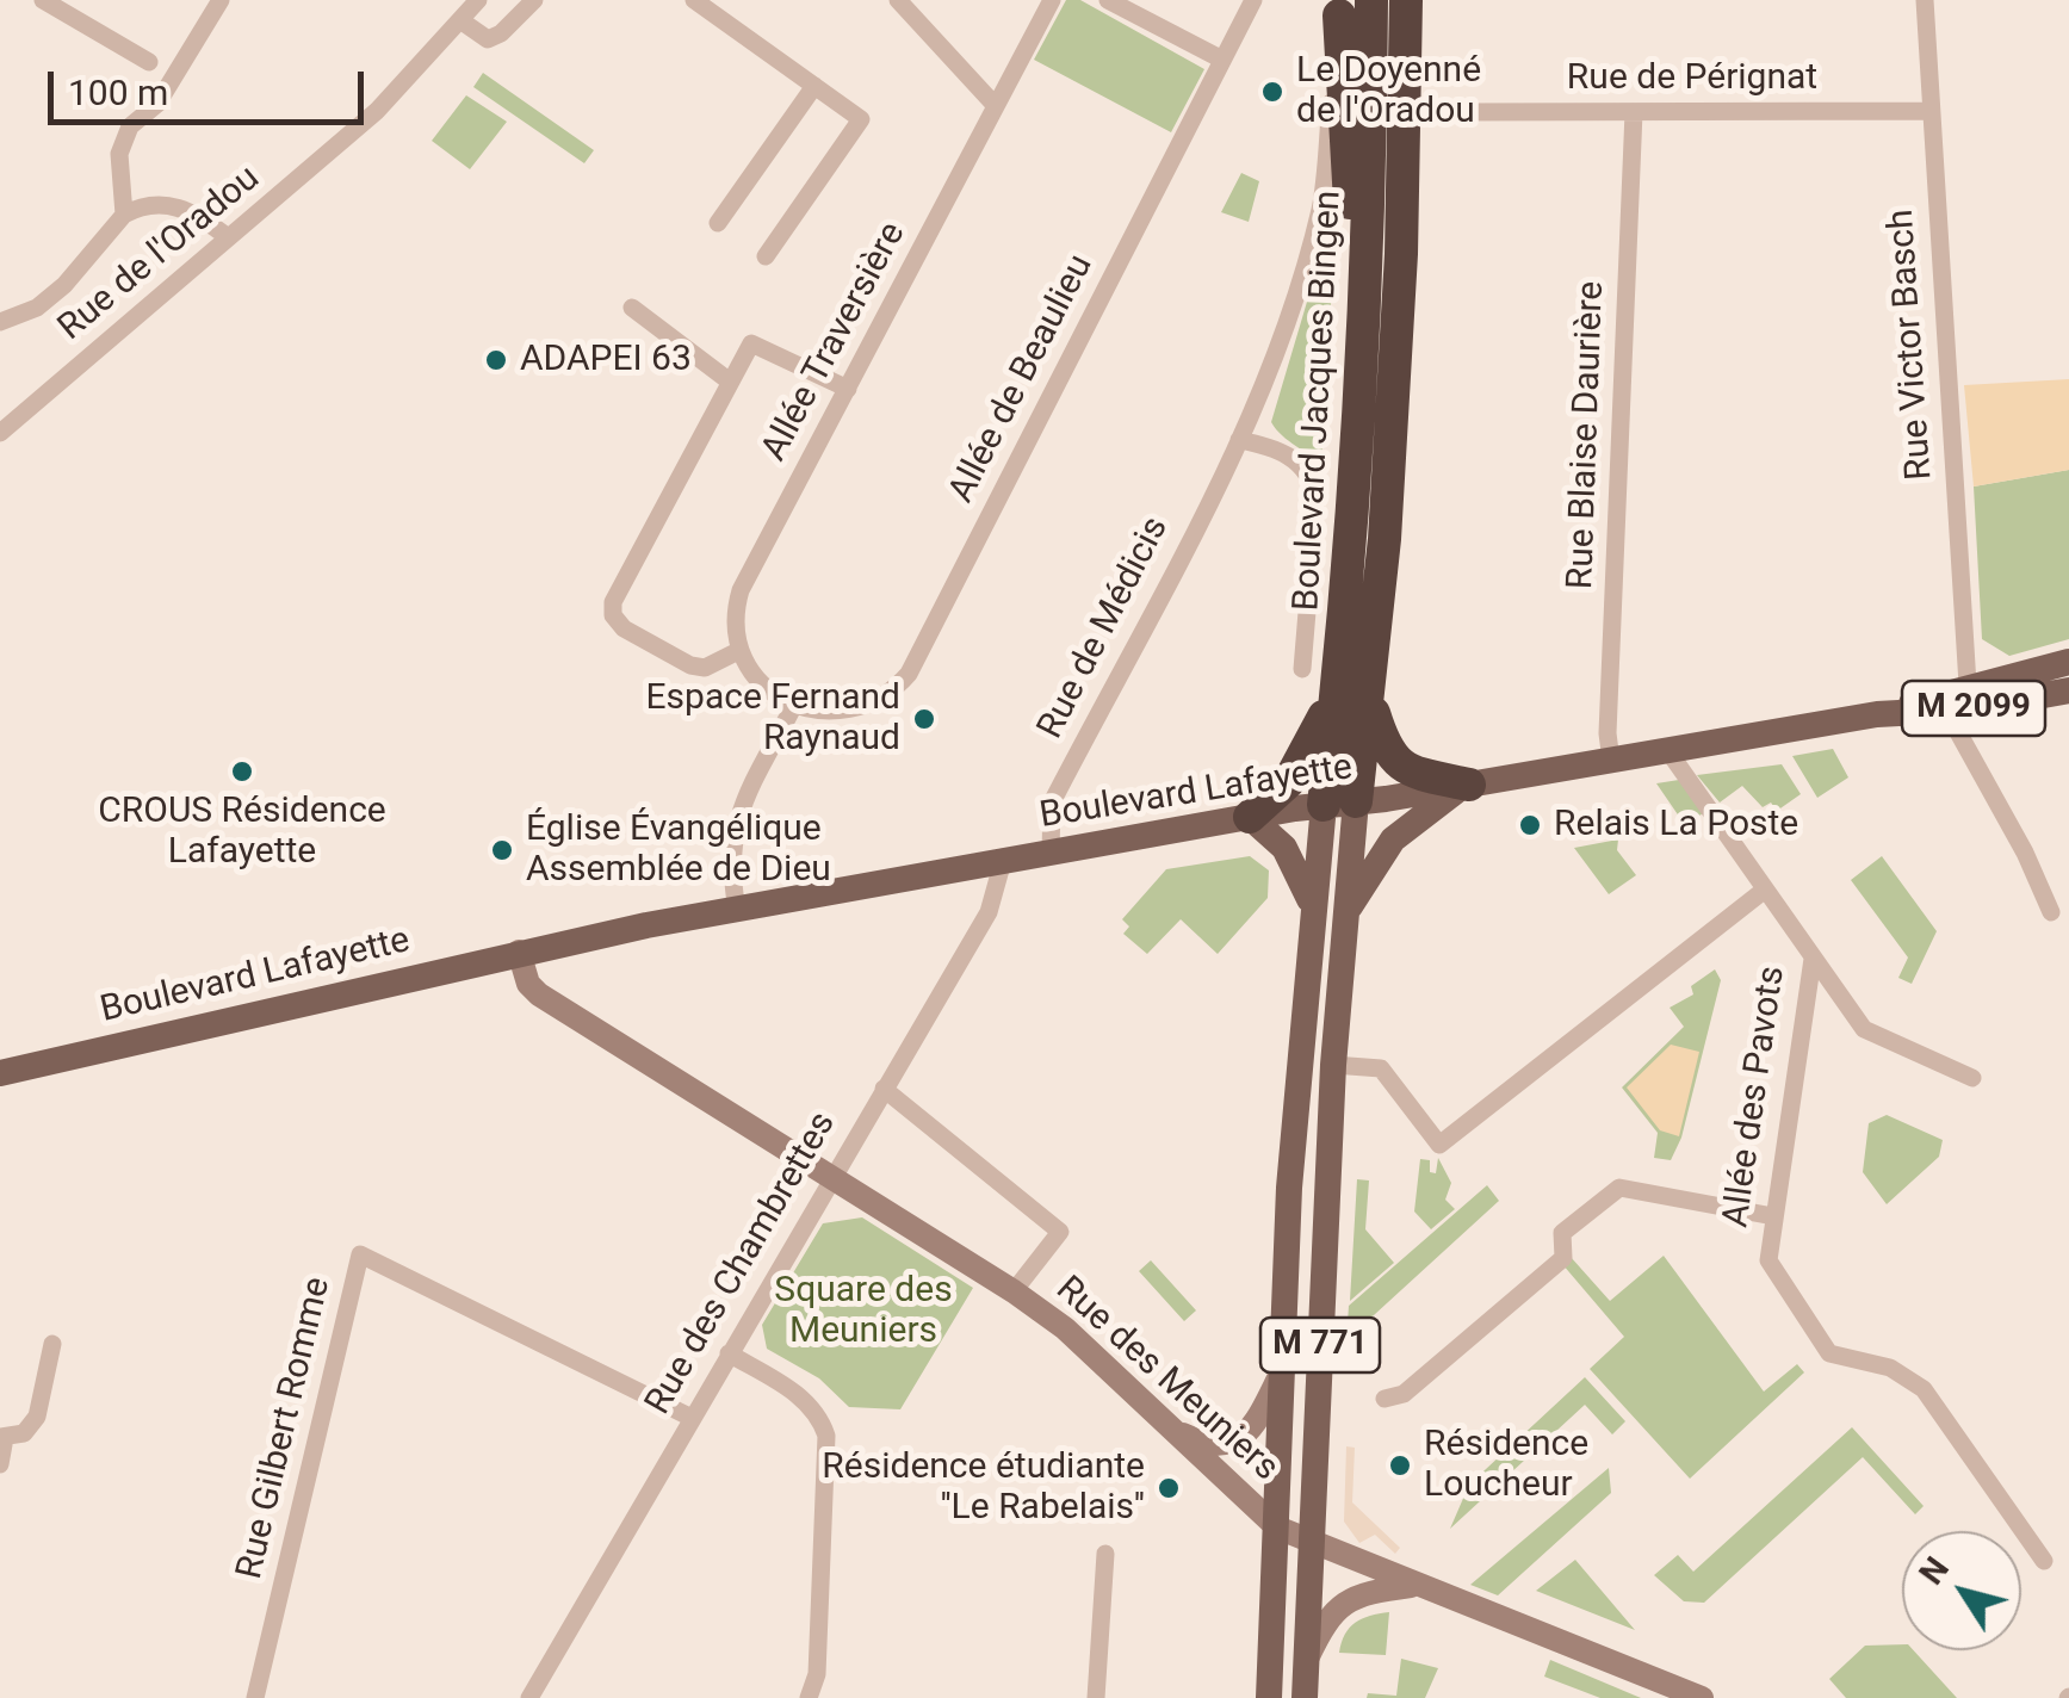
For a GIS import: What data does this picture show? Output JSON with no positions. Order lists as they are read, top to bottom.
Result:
{
  "streets": {
    "highway": ["Boulevard Jacques Bingen", "M 771"],
    "main road": ["M 2099", "Boulevard Lafayette", "Rue des Meuniers"],
    "street": [
      "Rue de Pérignat",
      "Rue de l'Oradou",
      "Allée Traversière",
      "Rue Victor Basch",
      "Allée de Beaulieu",
      "Rue Blaise Daurière",
      "Rue de Médicis",
      "Allée des Pavots",
      "Rue des Chambrettes",
      "Rue Gilbert Romme"
    ]
  },
  "crossings": [
    ["Rue de Pérignat", "Rue Victor Basch"],
    ["Rue de Pérignat", "Rue Blaise Daurière"],
    ["Rue Victor Basch", "Boulevard Lafayette"],
    ["Boulevard Jacques Bingen", "Boulevard Lafayette"],
    ["Boulevard Jacques Bingen", "M 771"],
    ["Rue Blaise Daurière", "Boulevard Lafayette"],
    ["Rue de Médicis", "Boulevard Lafayette"],
    ["Boulevard Lafayette", "Rue des Chambrettes"],
    ["Boulevard Lafayette", "M 771"],
    ["Boulevard Lafayette", "Rue des Meuniers"],
    ["Rue des Chambrettes", "Rue des Meuniers"],
    ["Rue des Chambrettes", "Rue Gilbert Romme"],
    ["M 771", "Rue des Meuniers"]
  ],
  "parks": ["Square des Meuniers"],
  "places": [
    "Le Doyenné de l'Oradou",
    "ADAPEI 63",
    "Espace Fernand Raynaud",
    "CROUS Résidence Lafayette",
    "Relais La Poste",
    "Église Évangélique Assemblée de Dieu",
    "Résidence Loucheur",
    "Résidence étudiante ''Le Rabelais''"
  ],
  "scale_bar": "100 m",
  "north": "top left"
}
